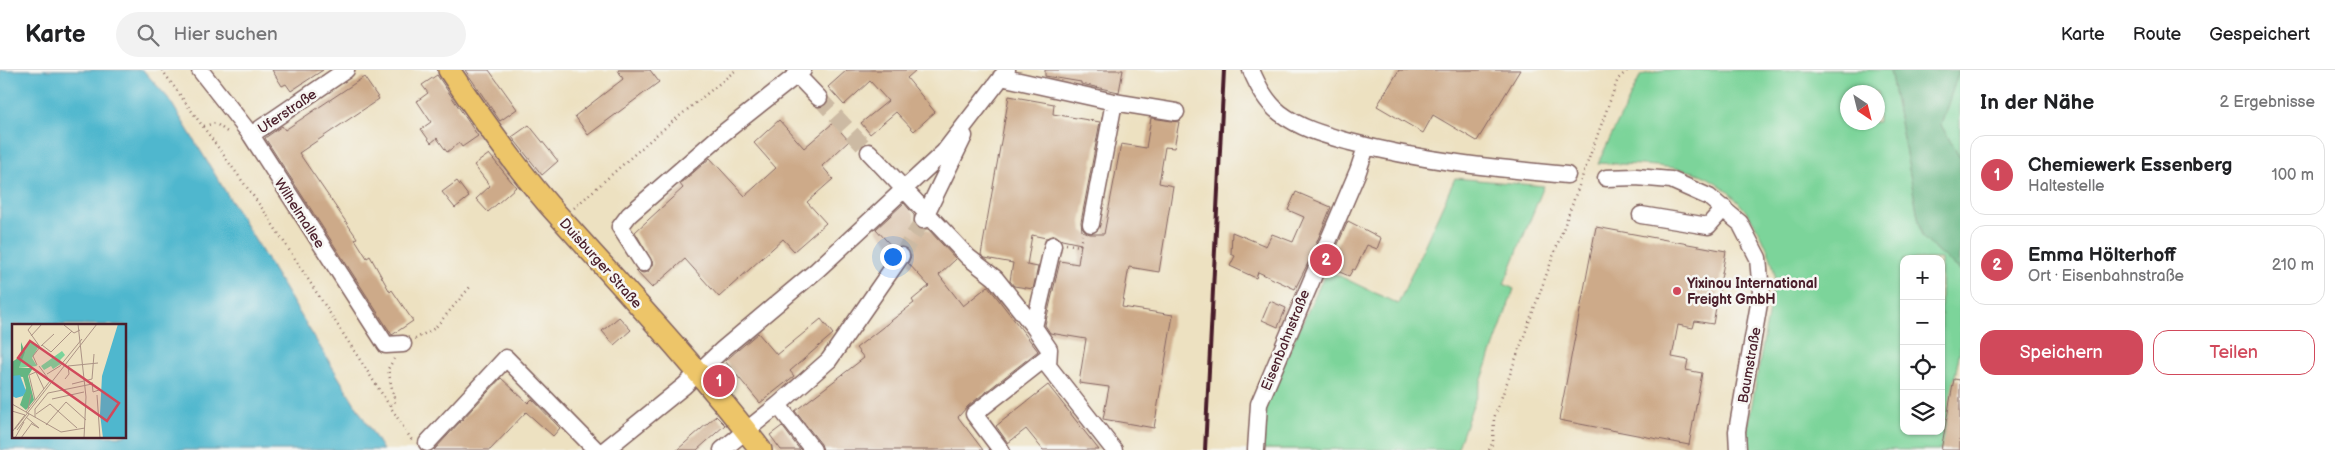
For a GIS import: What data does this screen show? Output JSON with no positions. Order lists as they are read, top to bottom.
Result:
{
  "streets": {
    "main road": ["Duisburger Straße"],
    "street": [
      "Uferstraße",
      "Wilhelmallee",
      "Eisenbahnstraße",
      "Baumstraße"
    ]
  },
  "crossings": [
    ["Uferstraße", "Wilhelmallee"]
  ],
  "places": ["Yixinou International Freight GmbH"],
  "north": "bottom right",
  "page": {
    "header": "Karte",
    "search": "Hier suchen",
    "nav": ["Karte", "Route", "Gespeichert"],
    "heading": ["In der Nähe", "2 Ergebnisse"],
    "list": [
      {
        "mark": "1",
        "name": "Chemiewerk Essenberg",
        "note": "Haltestelle",
        "value": "100 m"
      },
      {
        "mark": "2",
        "name": "Emma Hölterhoff",
        "note": "Ort · Eisenbahnstraße",
        "value": "210 m"
      }
    ],
    "pins": ["2", "1"],
    "map_buttons": ["+", "−"],
    "buttons": ["Speichern", "Teilen"]
  }
}
